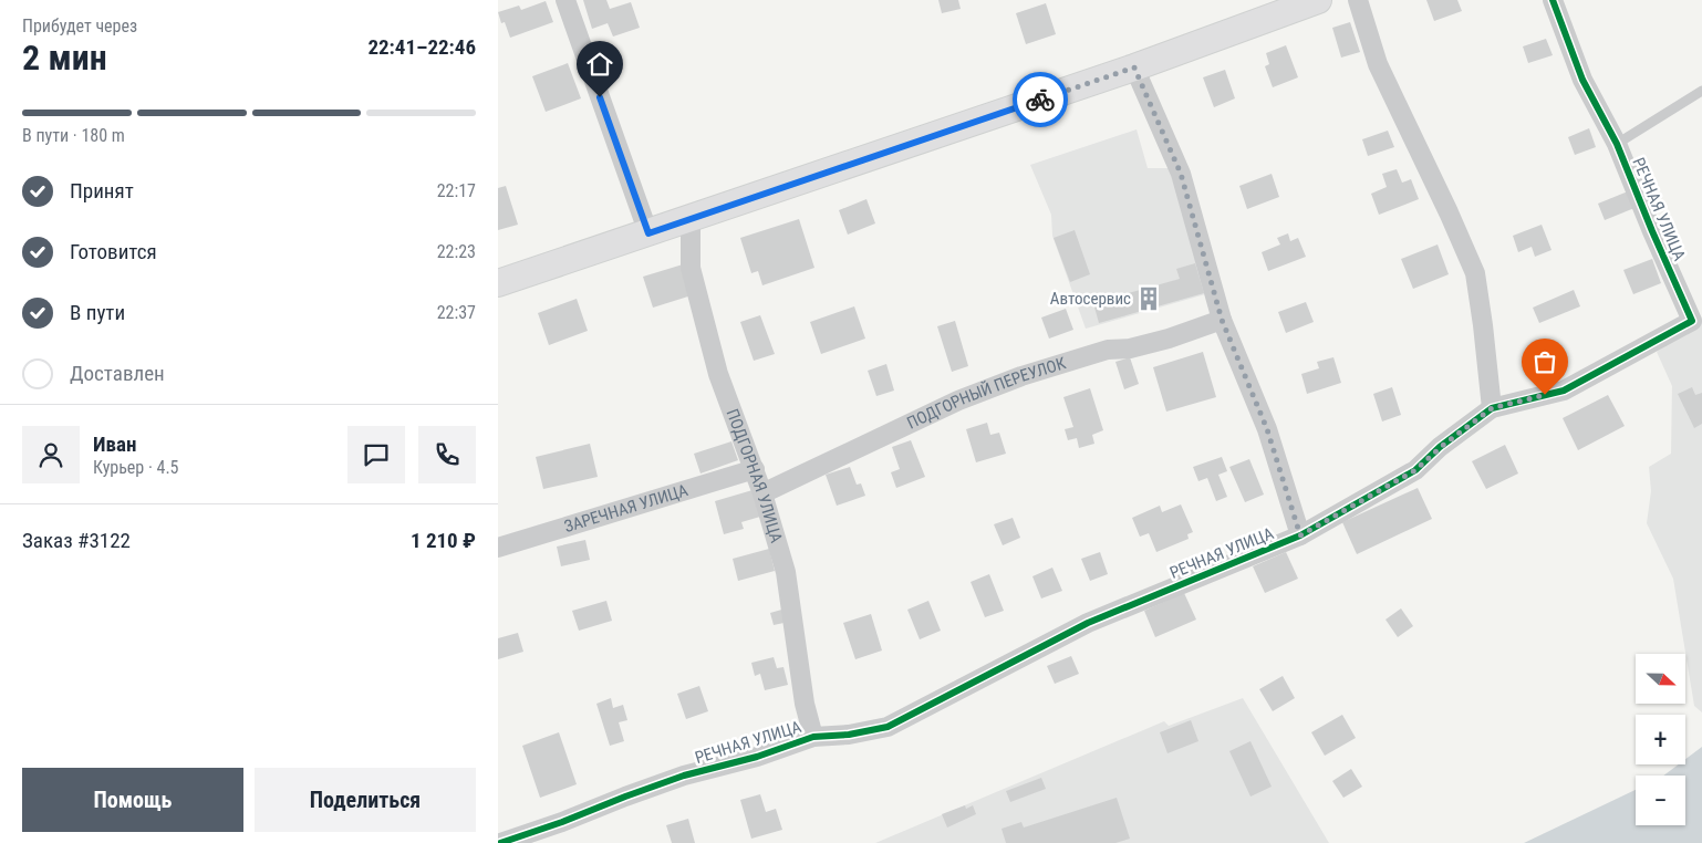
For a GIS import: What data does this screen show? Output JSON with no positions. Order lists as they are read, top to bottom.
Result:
{
  "streets": {
    "street": [
      "РЕЧНАЯ УЛИЦА",
      "ПОДГОРНЫЙ ПЕРЕУЛОК",
      "ПОДГОРНАЯ УЛИЦА",
      "ЗАРЕЧНАЯ УЛИЦА"
    ]
  },
  "crossings": [
    ["РЕЧНАЯ УЛИЦА", "ПОДГОРНАЯ УЛИЦА"],
    ["ПОДГОРНЫЙ ПЕРЕУЛОК", "ПОДГОРНАЯ УЛИЦА"],
    ["ПОДГОРНАЯ УЛИЦА", "ЗАРЕЧНАЯ УЛИЦА"]
  ],
  "places": {
    "building": ["Автосервис"]
  },
  "north": "right",
  "page": {
    "heading": ["2 мин", "Прибудет через", "22:41–22:46"],
    "panel": [
      "Иван",
      "Курьер · 4.5",
      "Заказ #3122",
      "1 210 ₽"
    ],
    "bar": "В пути · 180 m",
    "list": [
      ["Принят", "22:17"],
      ["Готовится", "22:23"],
      ["В пути", "22:37"],
      "Доставлен"
    ],
    "map_buttons": ["+", "−"],
    "buttons": ["Помощь", "Поделиться"]
  }
}
